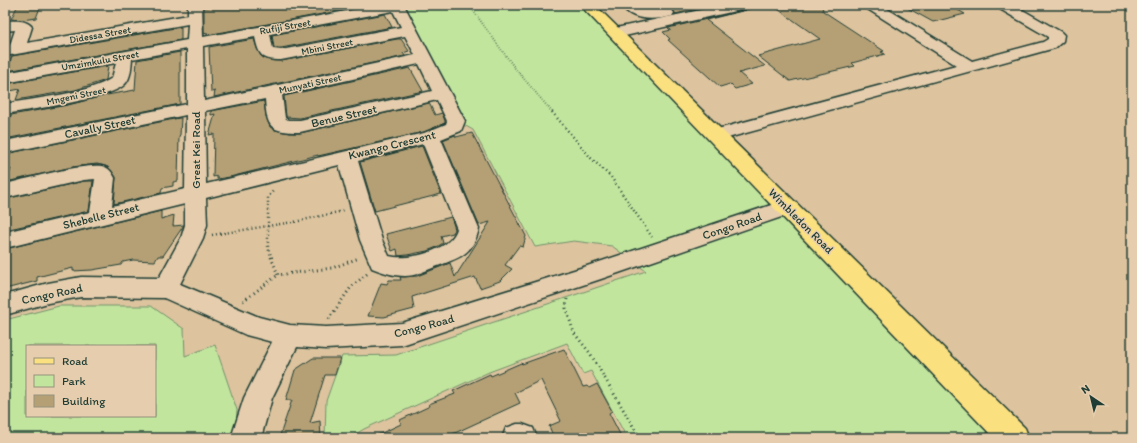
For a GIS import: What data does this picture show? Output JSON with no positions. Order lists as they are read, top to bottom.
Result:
{
  "streets": {
    "main road": ["Wimbledon Road"],
    "street": [
      "Rufiji Street",
      "Didessa Street",
      "Mbini Street",
      "Umzimkulu Street",
      "Munyati Street",
      "Mngeni Street",
      "Benue Street",
      "Cavally Street",
      "Kwango Crescent",
      "Great Kei Road",
      "Shebelle Street",
      "Congo Road"
    ]
  },
  "crossings": [
    ["Rufiji Street", "Mbini Street"],
    ["Rufiji Street", "Umzimkulu Street"],
    ["Rufiji Street", "Kwango Crescent"],
    ["Rufiji Street", "Great Kei Road"],
    ["Didessa Street", "Great Kei Road"],
    ["Mbini Street", "Kwango Crescent"],
    ["Umzimkulu Street", "Mngeni Street"],
    ["Umzimkulu Street", "Great Kei Road"],
    ["Munyati Street", "Benue Street"],
    ["Munyati Street", "Cavally Street"],
    ["Munyati Street", "Kwango Crescent"],
    ["Munyati Street", "Great Kei Road"],
    ["Benue Street", "Kwango Crescent"],
    ["Cavally Street", "Great Kei Road"],
    ["Kwango Crescent", "Great Kei Road"],
    ["Kwango Crescent", "Shebelle Street"],
    ["Great Kei Road", "Shebelle Street"],
    ["Great Kei Road", "Congo Road"],
    ["Wimbledon Road", "Congo Road"]
  ],
  "legend": ["Road", "Park", "Building"],
  "north": "top left"
}
